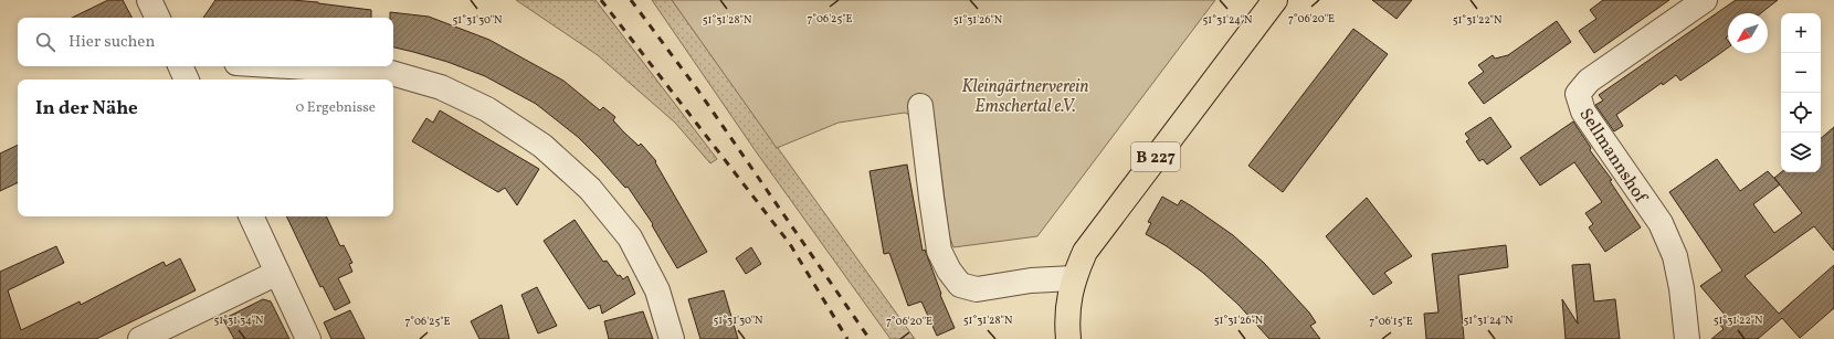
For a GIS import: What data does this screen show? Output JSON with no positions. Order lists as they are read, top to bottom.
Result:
{
  "streets": {
    "main road": ["B 227"],
    "street": ["Sellmannshof"]
  },
  "parks": ["Kleingärtnerverein Emschertal e.V."],
  "north": "bottom left",
  "page": {
    "map_buttons": ["+", "−"],
    "search": "Hier suchen",
    "heading": ["In der Nähe", "0 Ergebnisse"]
  },
  "coordinates": [
    "7°06'25\"E",
    "7°06'20\"E",
    "51°31'30\"N",
    "51°31'28\"N",
    "51°31'26\"N",
    "51°31'22\"N",
    "51°31'24\"N",
    "51°31'34\"N",
    "7°06'15\"E"
  ]
}
